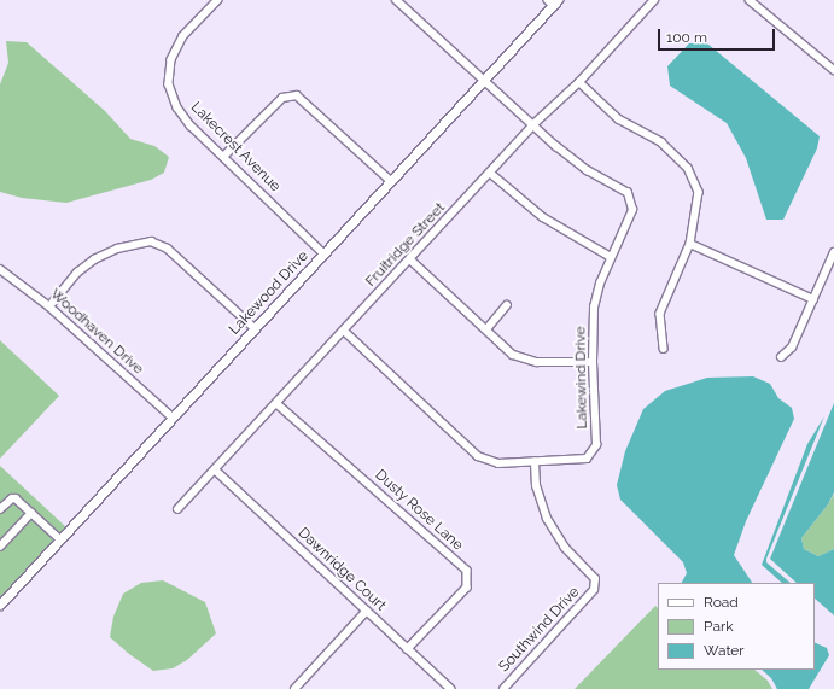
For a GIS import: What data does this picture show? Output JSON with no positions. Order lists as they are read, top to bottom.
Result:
{
  "streets": {
    "street": [
      "Lakecrest Avenue",
      "Fruitridge Street",
      "Lakewood Drive",
      "Woodhaven Drive",
      "Lakewind Drive",
      "Dusty Rose Lane",
      "Dawnridge Court",
      "Southwind Drive"
    ]
  },
  "crossings": [
    ["Lakecrest Avenue", "Lakewood Drive"],
    ["Fruitridge Street", "Lakewind Drive"],
    ["Fruitridge Street", "Dusty Rose Lane"],
    ["Fruitridge Street", "Dawnridge Court"],
    ["Lakewood Drive", "Woodhaven Drive"],
    ["Lakewood Drive", "Lakewind Drive"],
    ["Lakewind Drive", "Southwind Drive"],
    ["Dusty Rose Lane", "Dawnridge Court"]
  ],
  "legend": ["Road", "Park", "Water"],
  "scale_bar": "100 m"
}
